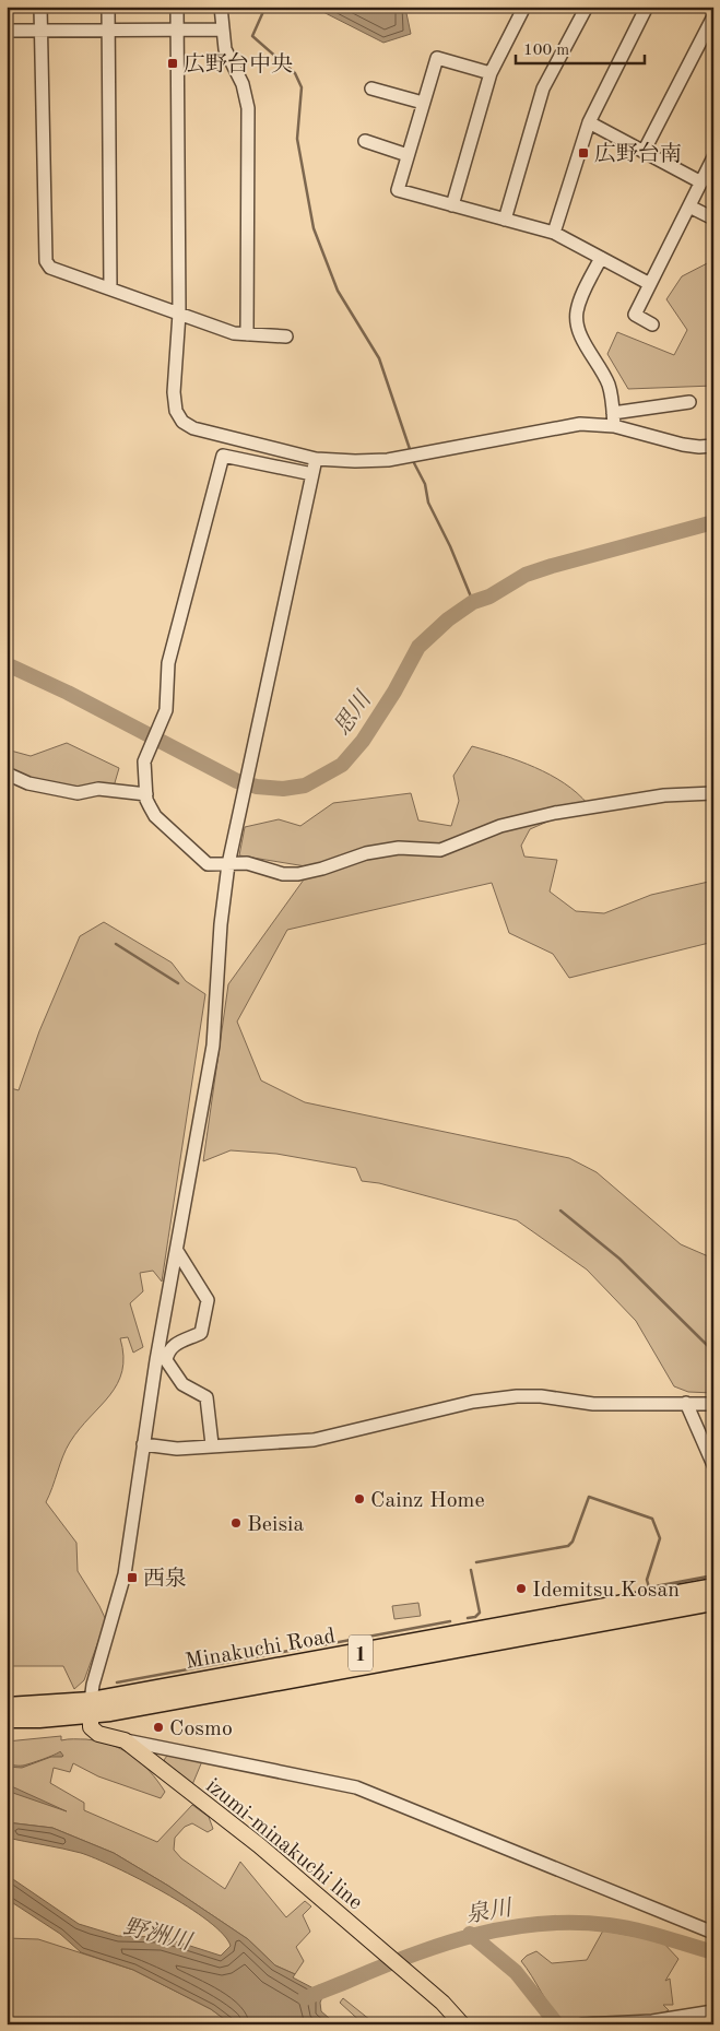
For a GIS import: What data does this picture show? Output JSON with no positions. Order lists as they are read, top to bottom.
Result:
{
  "streets": {
    "highway": ["Minakuchi Road", "1"],
    "main road": ["izumi-minakuchi line"]
  },
  "crossings": [
    ["Minakuchi Road", "izumi-minakuchi line"]
  ],
  "water": ["思川", "泉川", "野洲川"],
  "places": {
    "transit": ["広野台中央", "広野台南", "西泉"],
    "other": [
      "Cainz Home",
      "Beisia",
      "Idemitsu Kosan",
      "Cosmo"
    ]
  },
  "scale_bar": "100 m"
}
